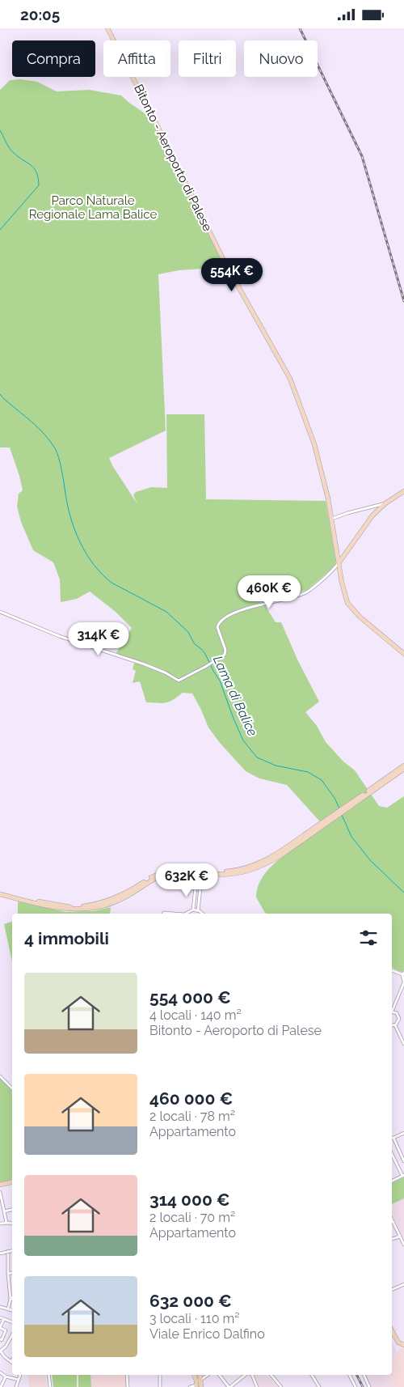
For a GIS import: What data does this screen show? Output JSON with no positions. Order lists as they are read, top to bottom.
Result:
{
  "streets": {
    "main road": ["Bitonto - Aeroporto di Palese"]
  },
  "water": ["Lama di Balice"],
  "parks": ["Parco Naturale Regionale Lama Balice"],
  "page": {
    "status": "20:05",
    "chip": [
      "Compra",
      "Affitta",
      "Filtri",
      "Nuovo"
    ],
    "price": [
      "554K €",
      "460K €",
      "314K €",
      "632K €"
    ],
    "heading": "4 immobili",
    "list": [
      {
        "name": "554 000 €",
        "note": "4 locali · 140 m² · Bitonto - Aeroporto di Palese"
      },
      {
        "name": "460 000 €",
        "note": "2 locali · 78 m² · Appartamento"
      },
      {
        "name": "314 000 €",
        "note": "2 locali · 70 m² · Appartamento"
      },
      {
        "name": "632 000 €",
        "note": "3 locali · 110 m² · Viale Enrico Dalfino"
      }
    ]
  }
}
